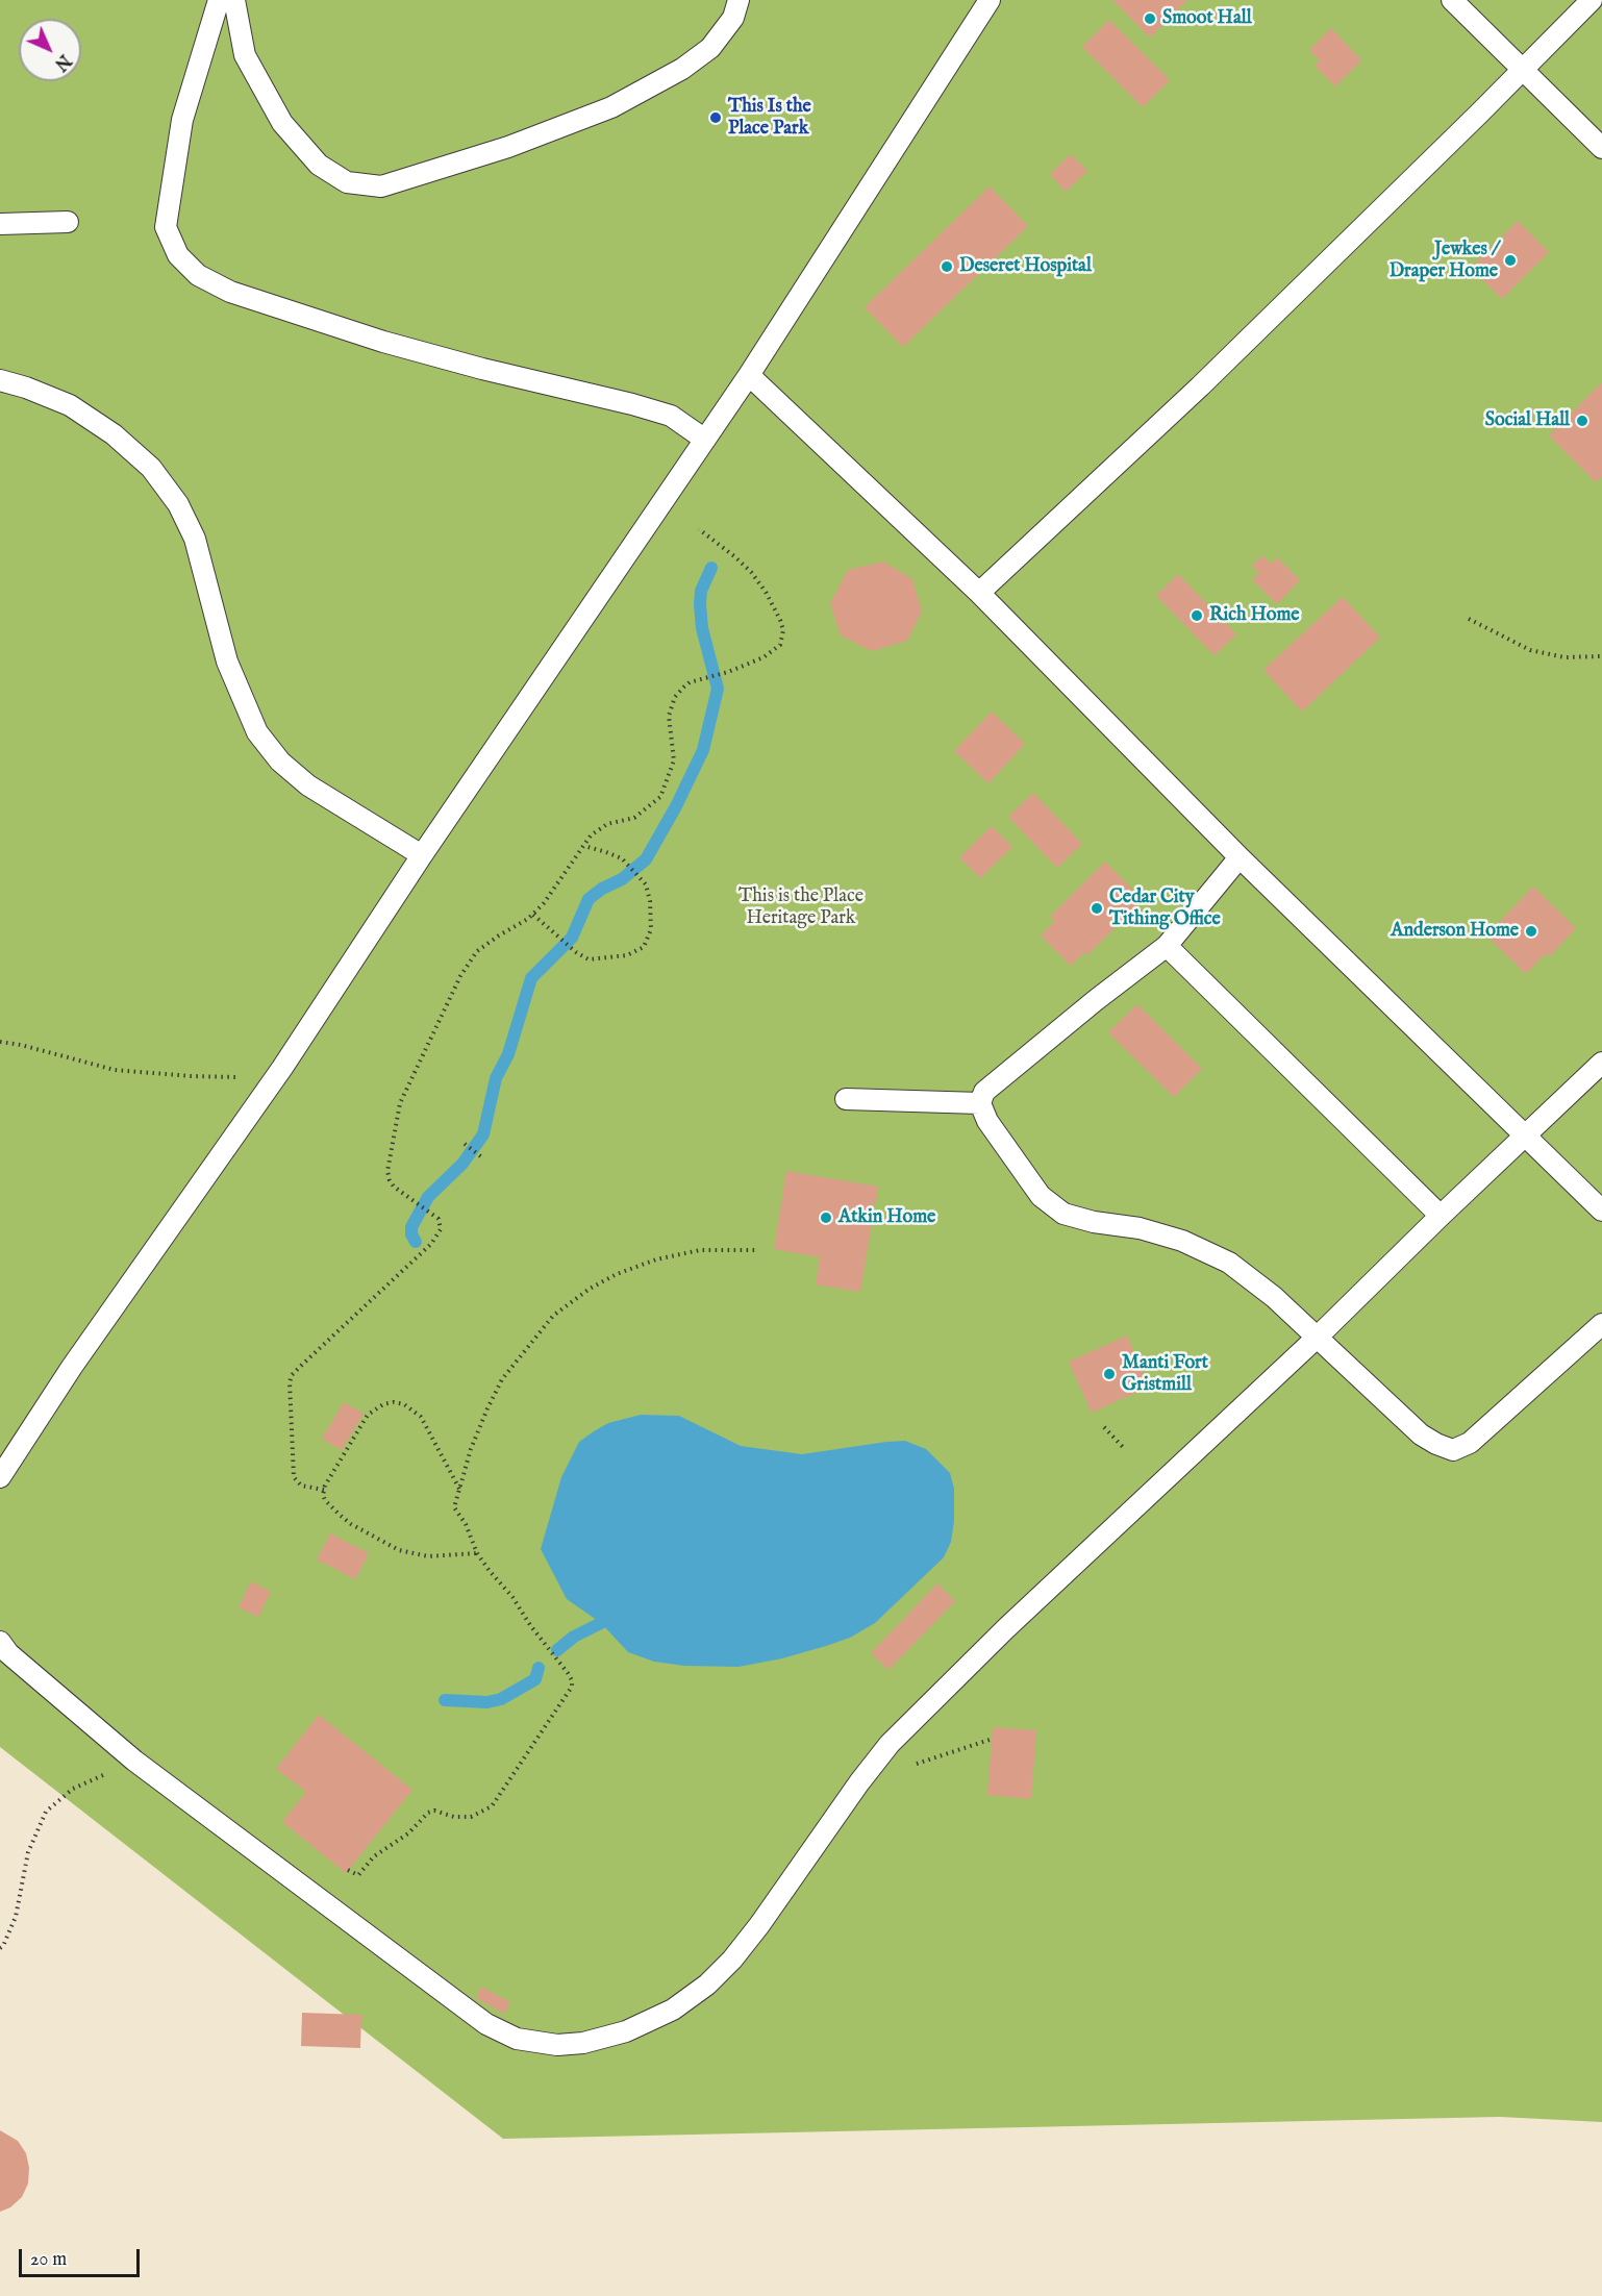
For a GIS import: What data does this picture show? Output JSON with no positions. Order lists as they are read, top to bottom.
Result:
{
  "parks": ["This is the Place Heritage Park"],
  "places": [
    "Smoot Hall",
    "This Is the Place Park",
    "Jewkes / Draper Home",
    "Deseret Hospital",
    "Social Hall",
    "Rich Home",
    "Cedar City Tithing Office",
    "Anderson Home",
    "Atkin Home",
    "Manti Fort Gristmill"
  ],
  "scale_bar": "20 m",
  "north": "bottom right"
}
